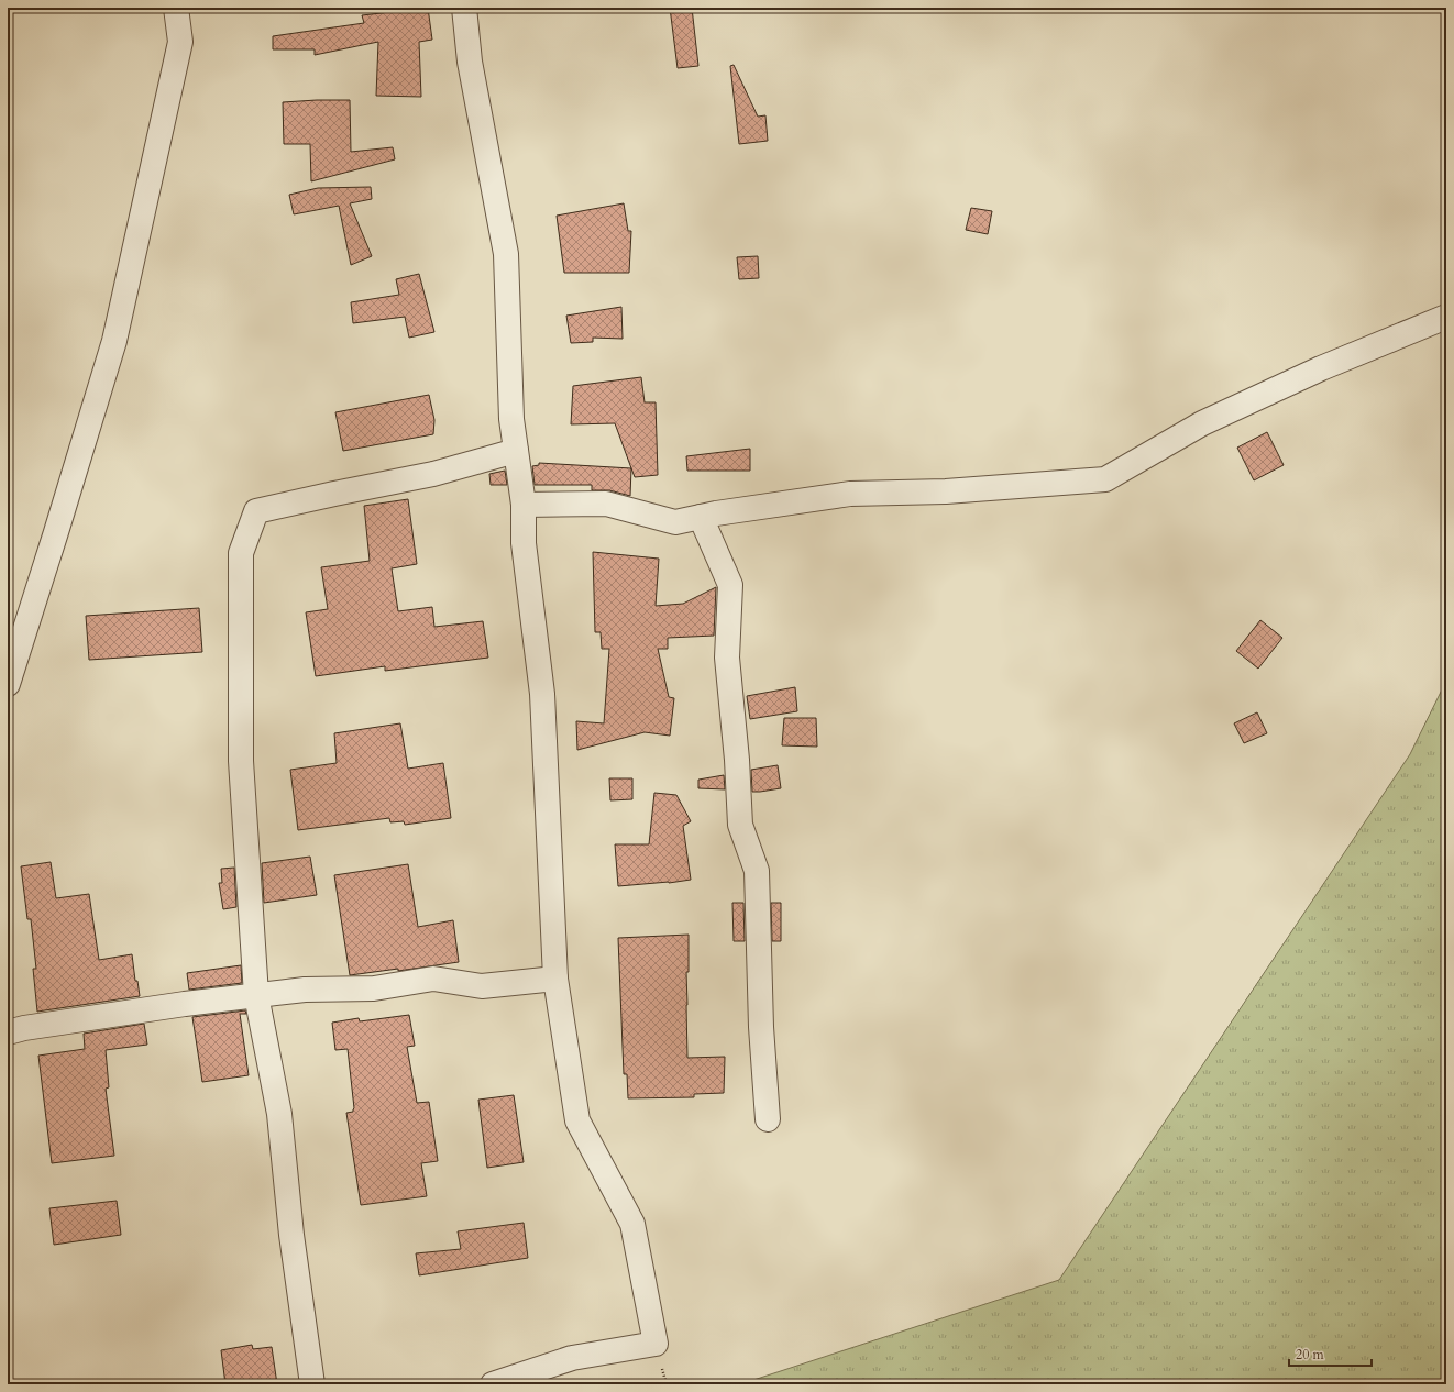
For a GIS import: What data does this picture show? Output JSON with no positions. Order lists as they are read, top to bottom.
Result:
{
  "scale_bar": "20 m"
}
